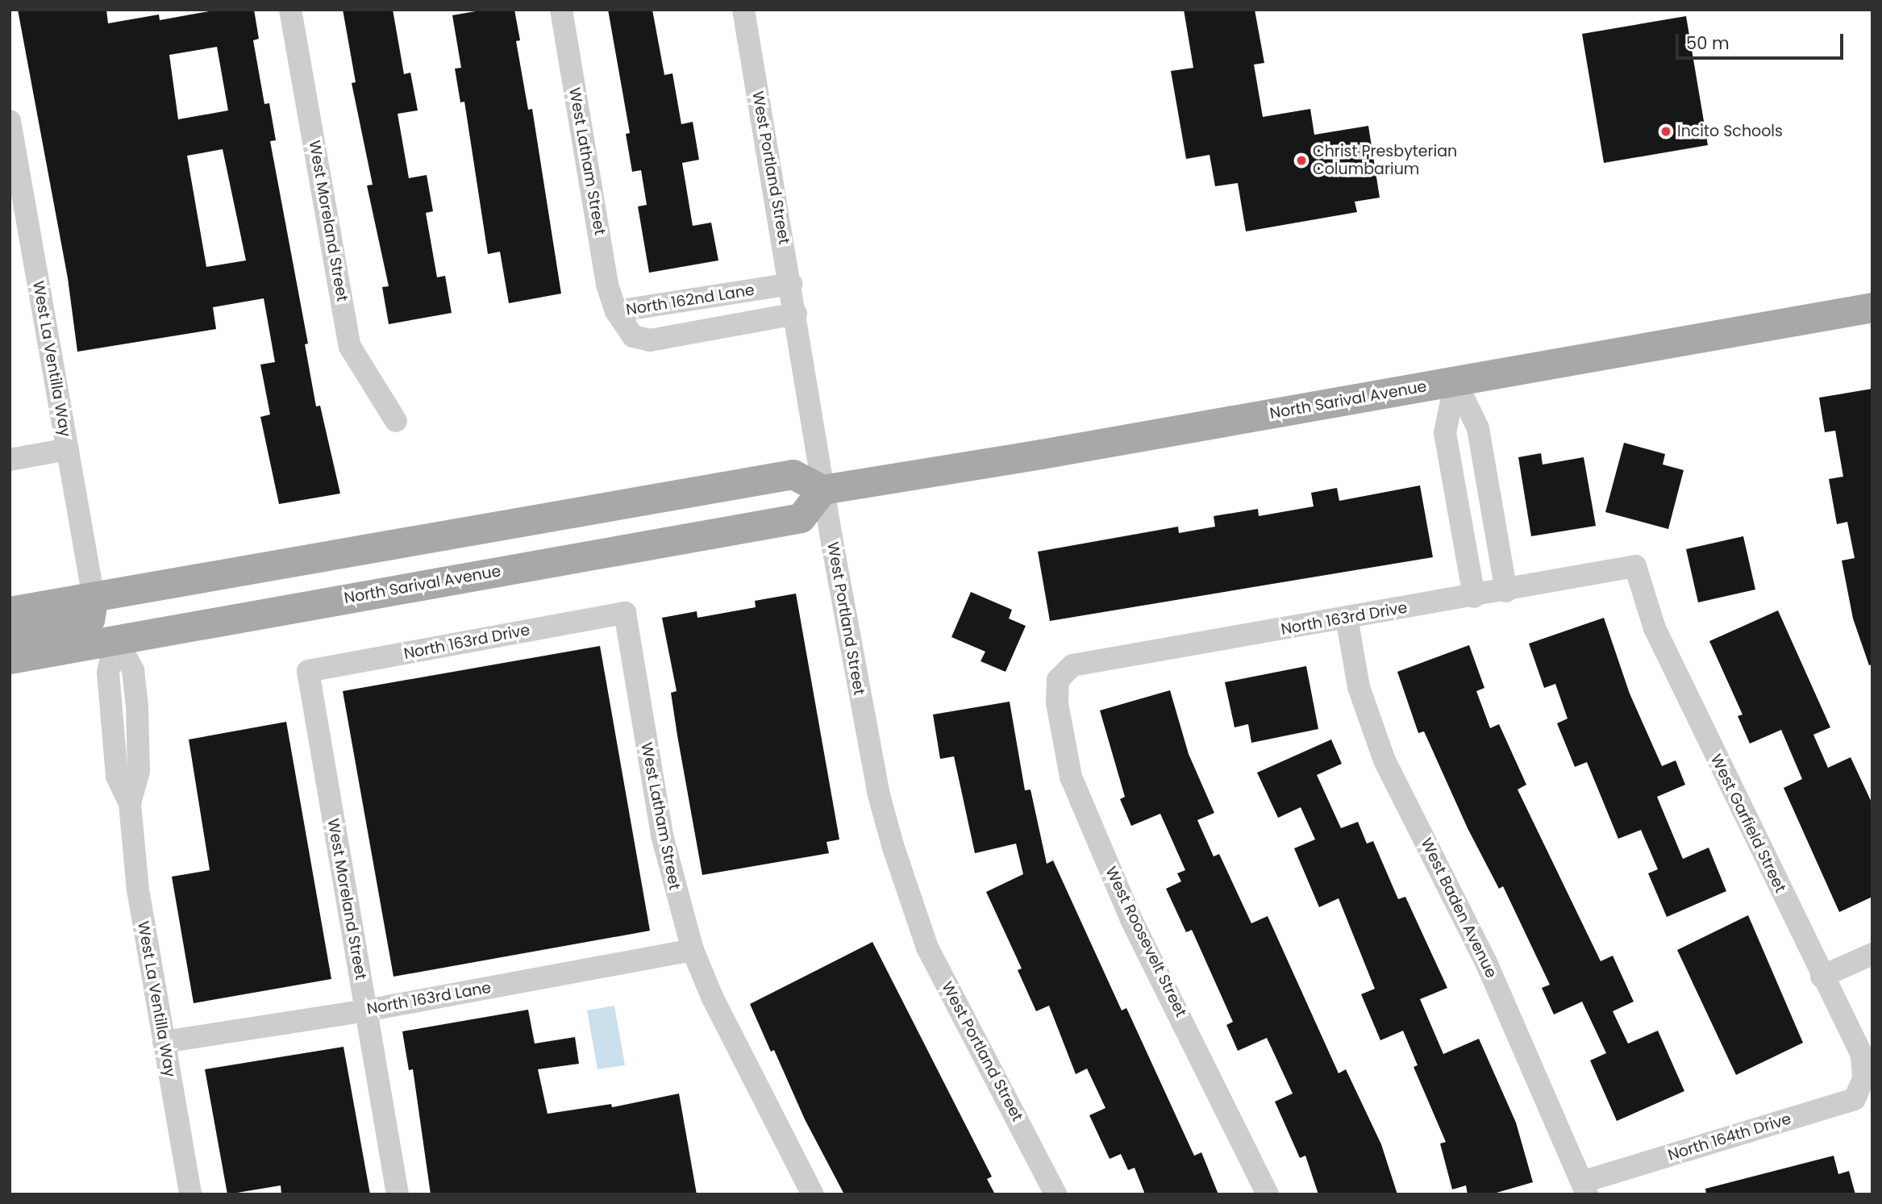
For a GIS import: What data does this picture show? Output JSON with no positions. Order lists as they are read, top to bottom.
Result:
{
  "streets": {
    "main road": ["North Sarival Avenue"],
    "street": [
      "West Latham Street",
      "West Portland Street",
      "West Moreland Street",
      "North 162nd Lane",
      "West La Ventilla Way",
      "North 163rd Drive",
      "West Garfield Street",
      "West Baden Avenue",
      "West Roosevelt Street",
      "North 163rd Lane",
      "North 164th Drive"
    ]
  },
  "crossings": [
    ["West Latham Street", "North 162nd Lane"],
    ["West Latham Street", "North 163rd Drive"],
    ["West Latham Street", "North 163rd Lane"],
    ["West Portland Street", "North 162nd Lane"],
    ["West Portland Street", "North Sarival Avenue"],
    ["West Moreland Street", "North 163rd Drive"],
    ["West Moreland Street", "North 163rd Lane"],
    ["West La Ventilla Way", "North Sarival Avenue"],
    ["West La Ventilla Way", "North 163rd Lane"],
    ["North 163rd Drive", "West Garfield Street"],
    ["North 163rd Drive", "West Baden Avenue"],
    ["North 163rd Drive", "West Roosevelt Street"],
    ["West Garfield Street", "North 164th Drive"],
    ["West Baden Avenue", "North 164th Drive"]
  ],
  "places": ["Incito Schools", "Christ Presbyterian Columbarium"],
  "scale_bar": "50 m"
}
